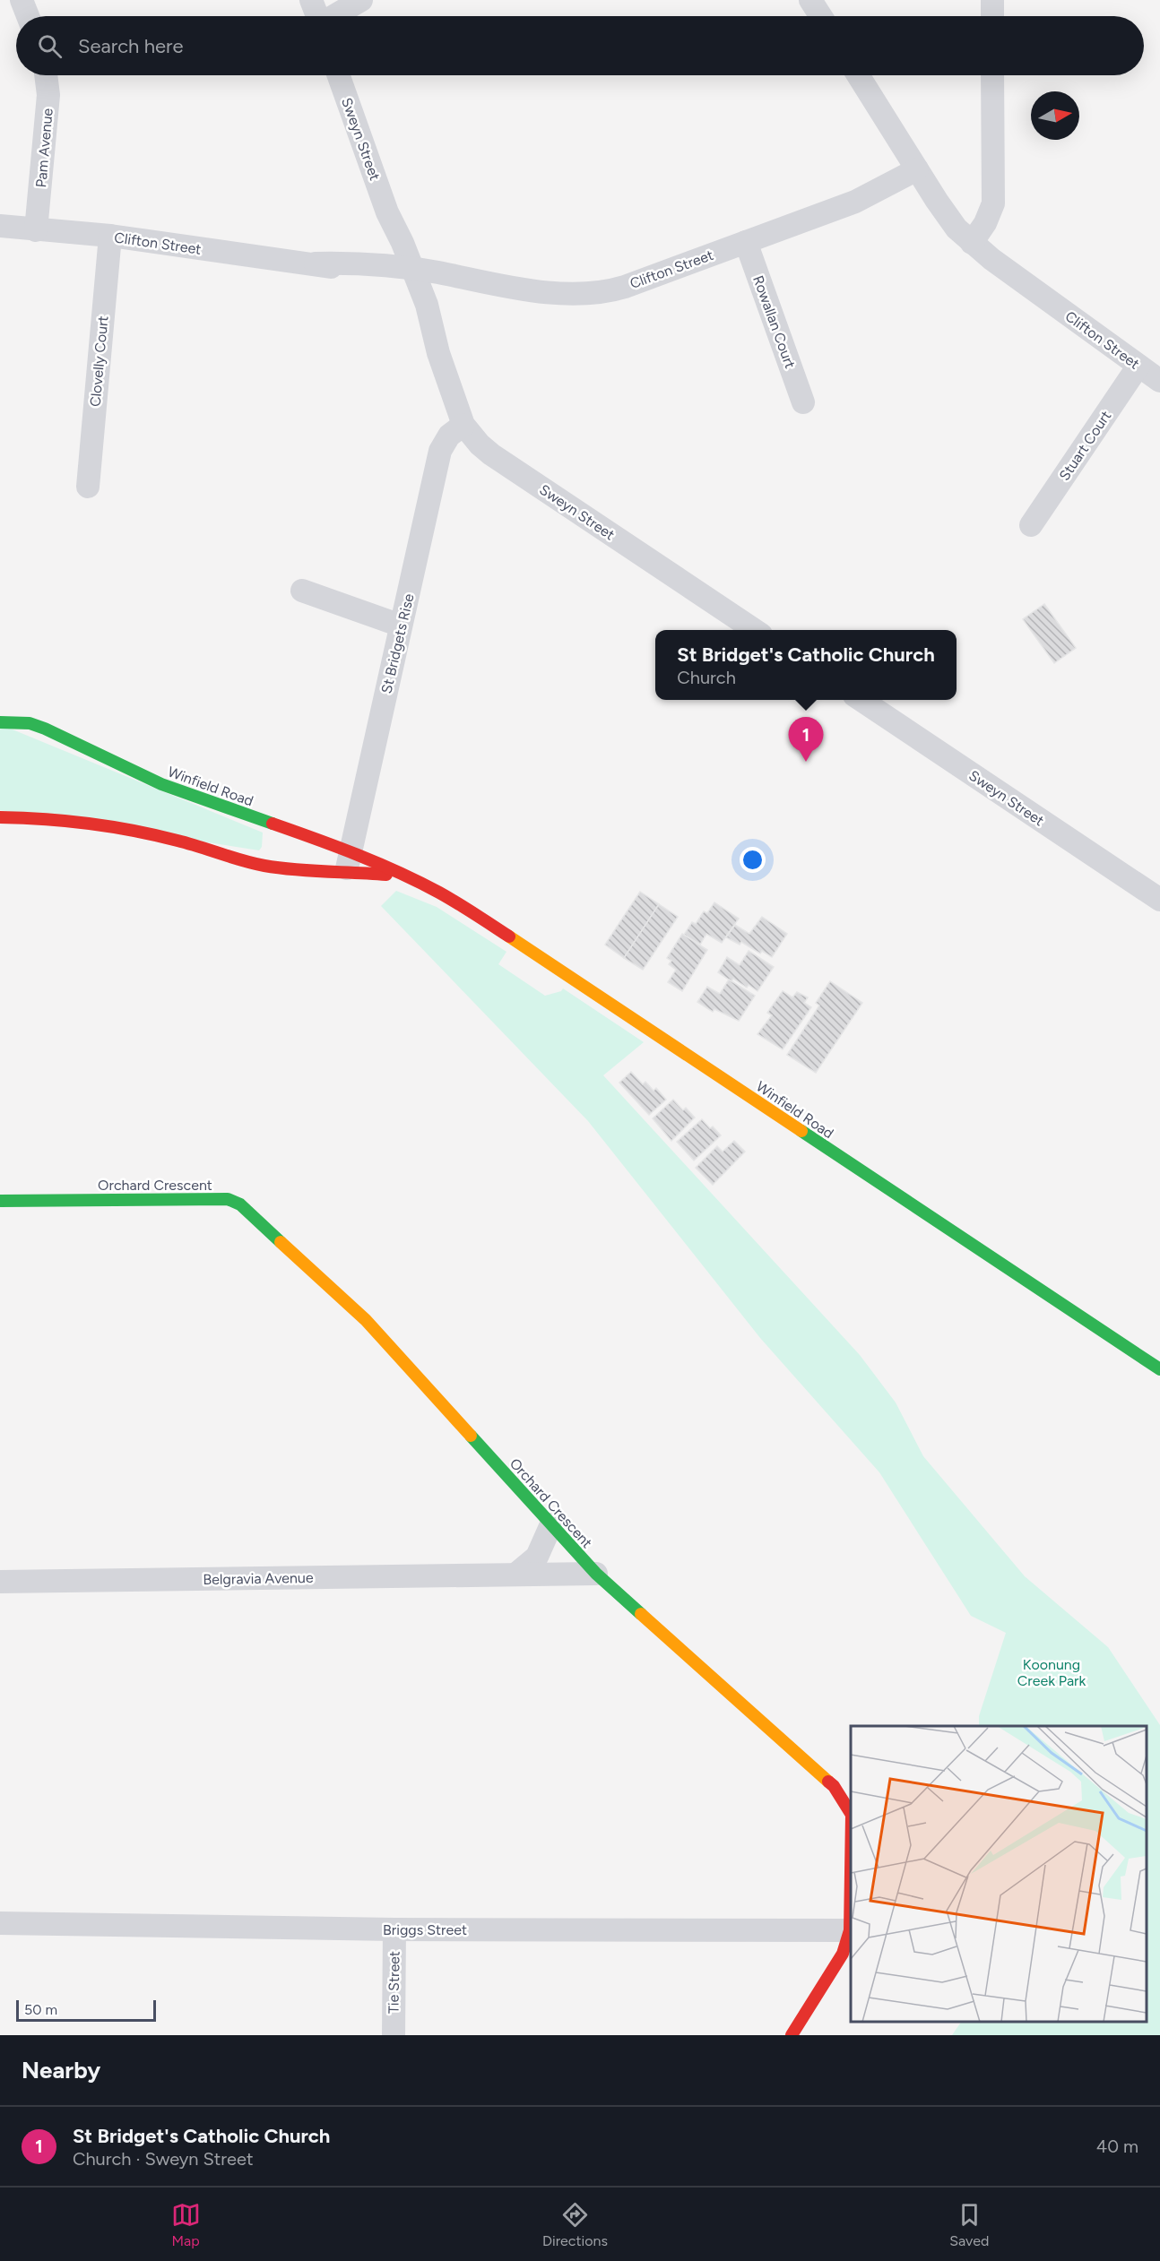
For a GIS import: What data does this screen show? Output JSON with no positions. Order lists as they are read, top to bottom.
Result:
{
  "streets": {
    "street": [
      "Sweyn Street",
      "Pam Avenue",
      "Clifton Street",
      "Rowallan Court",
      "Clovelly Court",
      "Stuart Court",
      "St Bridgets Rise",
      "Winfield Road",
      "Orchard Crescent",
      "Belgravia Avenue",
      "Briggs Street",
      "Tie Street"
    ]
  },
  "crossings": [
    ["Sweyn Street", "Clifton Street"],
    ["Sweyn Street", "St Bridgets Rise"],
    ["Pam Avenue", "Clifton Street"],
    ["Clifton Street", "Rowallan Court"],
    ["Clifton Street", "Clovelly Court"],
    ["Clifton Street", "Stuart Court"],
    ["St Bridgets Rise", "Winfield Road"],
    ["Orchard Crescent", "Belgravia Avenue"],
    ["Orchard Crescent", "Briggs Street"],
    ["Briggs Street", "Tie Street"]
  ],
  "parks": ["Koonung Creek Park"],
  "scale_bar": "50 m",
  "north": "right",
  "page": {
    "search": "Search here",
    "popup": ["St Bridget's Catholic Church", "Church"],
    "pins": "1",
    "scale": "50 m",
    "heading": "Nearby",
    "list": [
      {
        "mark": "1",
        "name": "St Bridget's Catholic Church",
        "note": "Church · Sweyn Street",
        "value": "40 m"
      }
    ],
    "nav": ["Map", "Directions", "Saved"]
  }
}
